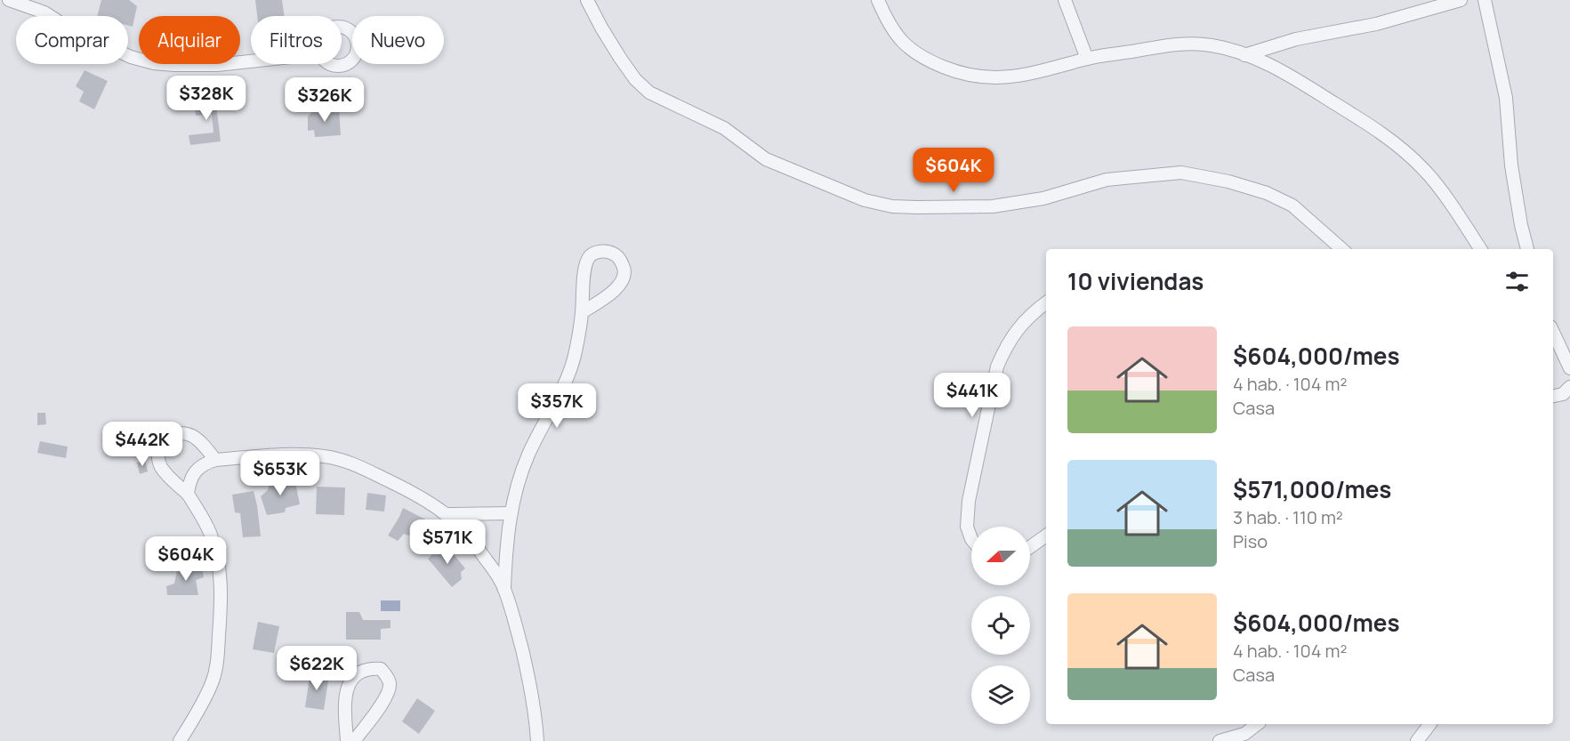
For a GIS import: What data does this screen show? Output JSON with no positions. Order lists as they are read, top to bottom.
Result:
{
  "north": "left",
  "page": {
    "chip": [
      "Comprar",
      "Alquilar",
      "Filtros",
      "Nuevo"
    ],
    "price": [
      "$328K",
      "$326K",
      "$604K",
      "$441K",
      "$357K",
      "$442K",
      "$653K",
      "$571K",
      "$604K",
      "$622K"
    ],
    "heading": "10 viviendas",
    "list": [
      {
        "name": "$604,000/mes",
        "note": "4 hab. · 104 m² · Casa"
      },
      {
        "name": "$571,000/mes",
        "note": "3 hab. · 110 m² · Piso"
      },
      {
        "name": "$604,000/mes",
        "note": "4 hab. · 104 m² · Casa"
      }
    ]
  }
}
